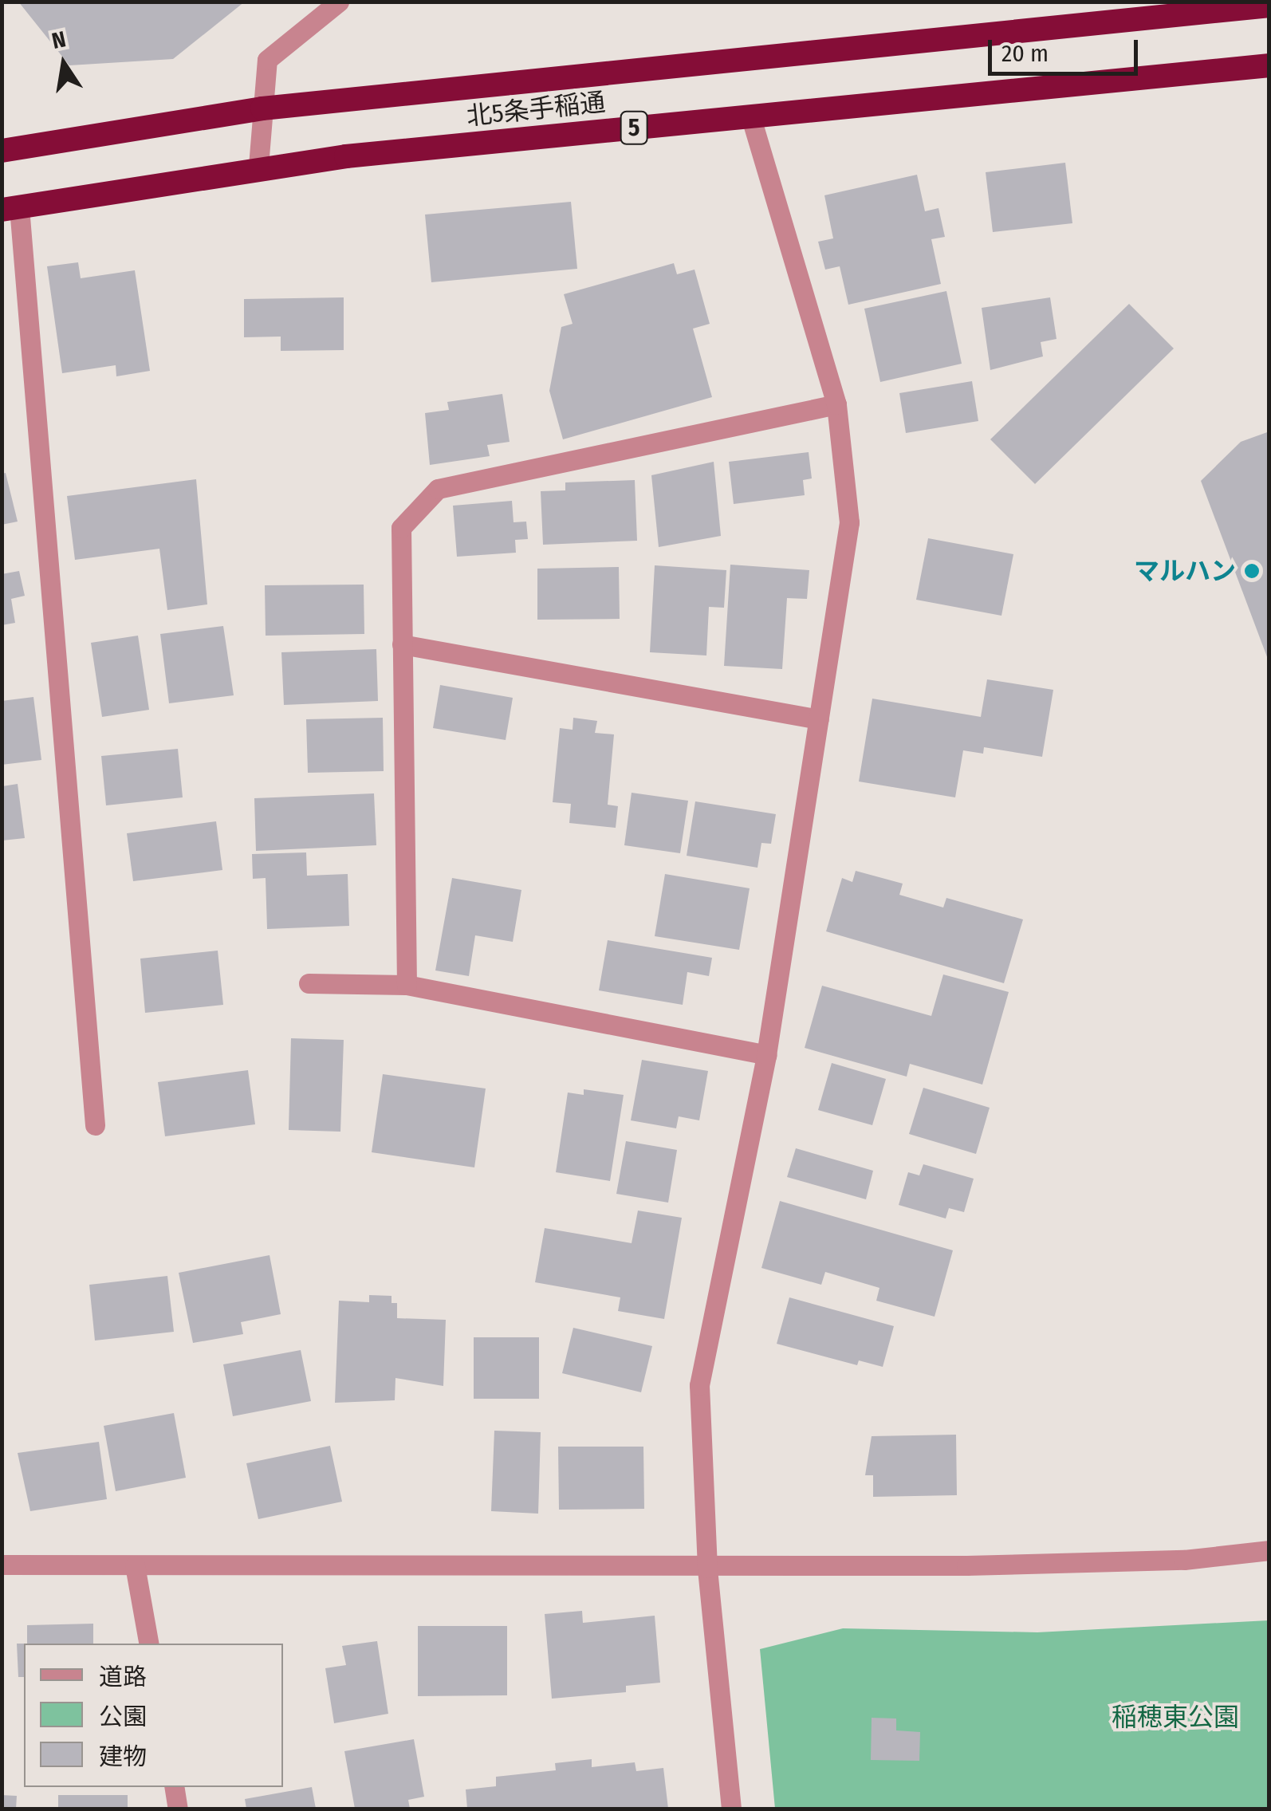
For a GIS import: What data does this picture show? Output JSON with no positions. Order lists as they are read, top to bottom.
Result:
{
  "streets": {
    "highway": ["北5条手稲通", "5"]
  },
  "parks": ["稲穂東公園"],
  "places": ["マルハン"],
  "legend": ["道路", "公園", "建物"],
  "scale_bar": "20 m",
  "north": "top"
}
